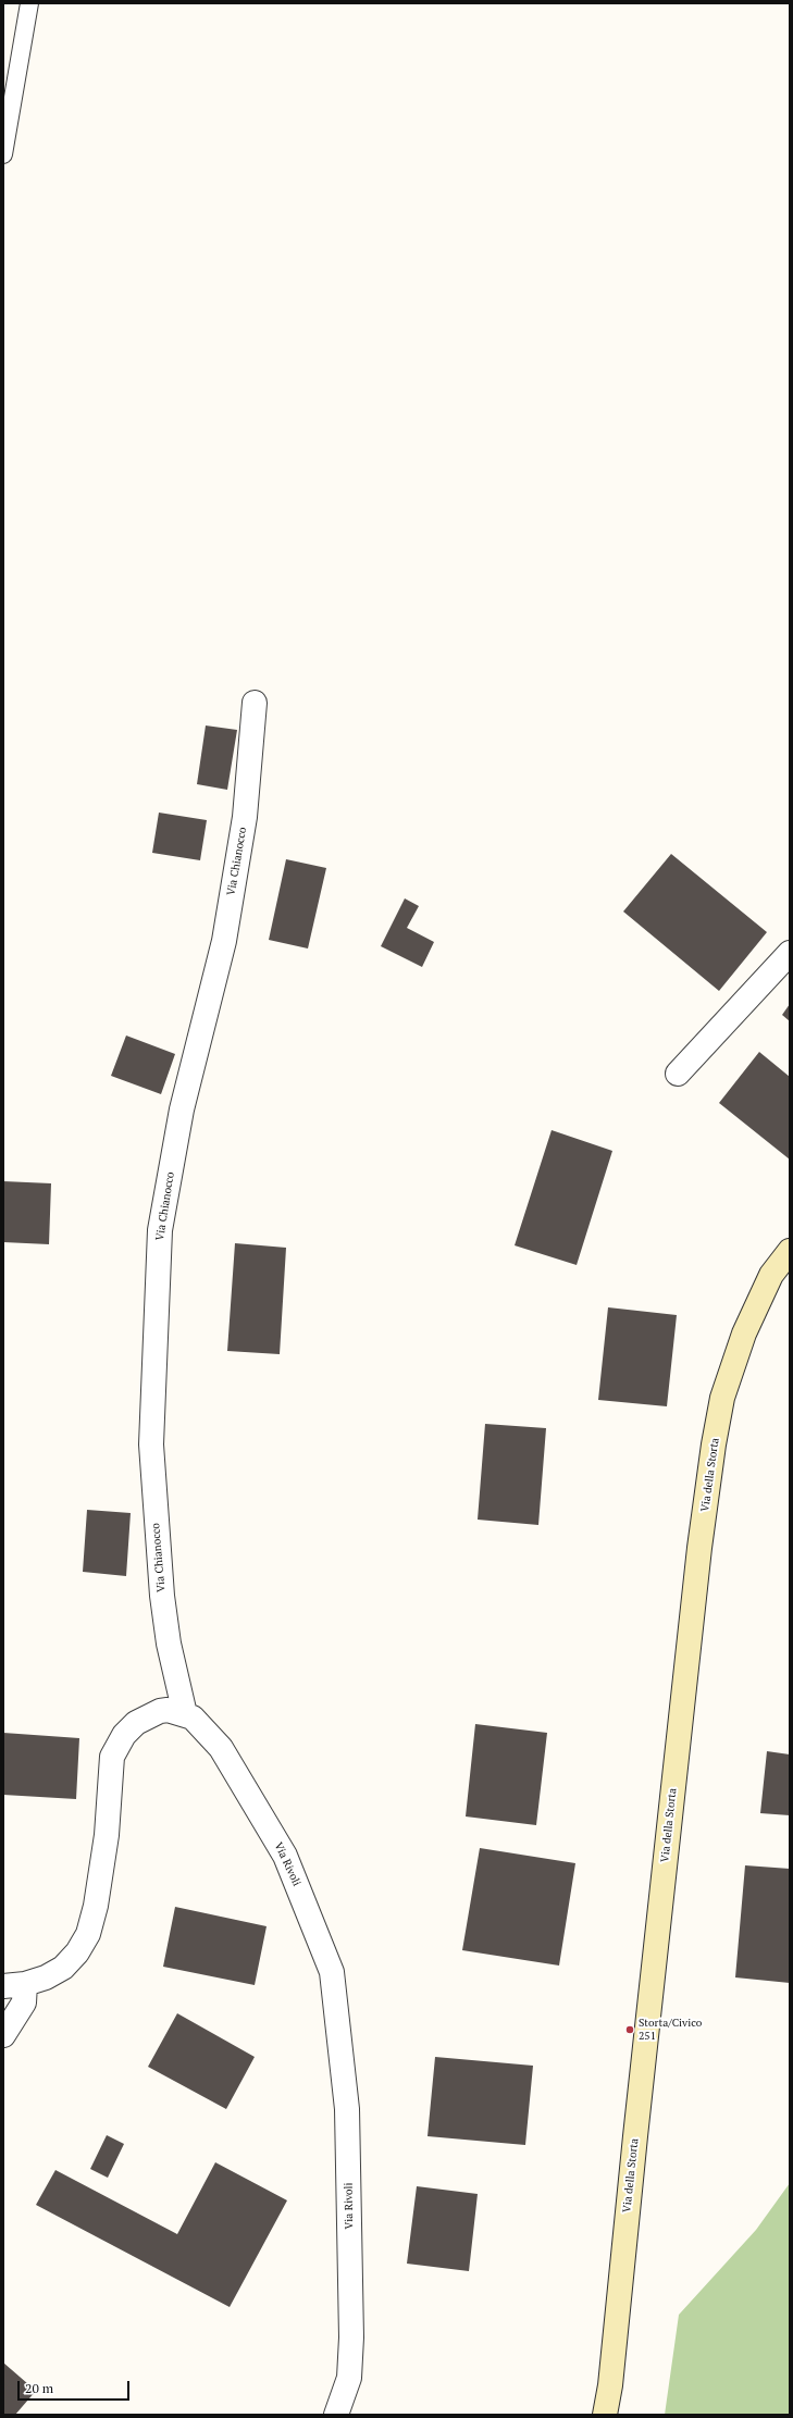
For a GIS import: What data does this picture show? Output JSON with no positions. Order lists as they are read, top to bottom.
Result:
{
  "streets": {
    "main road": ["Via della Storta"],
    "street": ["Via Chianocco", "Via Rivoli"]
  },
  "crossings": [
    ["Via Chianocco", "Via Rivoli"]
  ],
  "places": ["Storta/Civico 251"],
  "scale_bar": "20 m"
}
